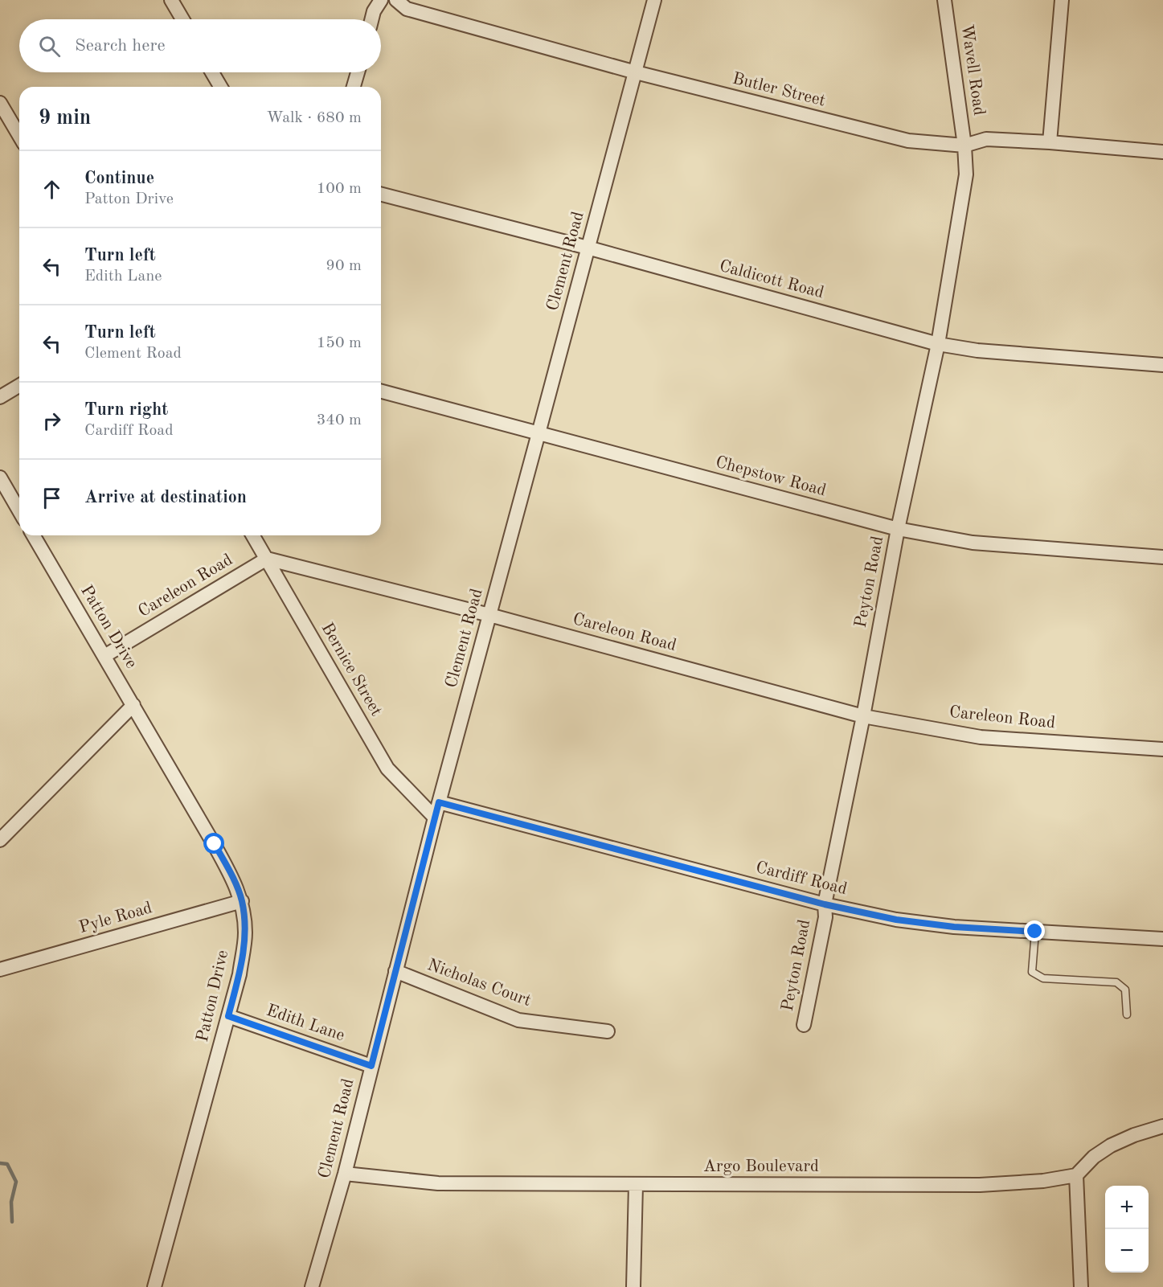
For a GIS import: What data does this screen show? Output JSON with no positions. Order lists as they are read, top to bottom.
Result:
{
  "streets": {
    "street": [
      "Wavell Road",
      "Butler Street",
      "Clement Road",
      "Caldicott Road",
      "Chepstow Road",
      "Peyton Road",
      "Careleon Road",
      "Patton Drive",
      "Bernice Street",
      "Cardiff Road",
      "Pyle Road",
      "Nicholas Court",
      "Edith Lane",
      "Argo Boulevard"
    ]
  },
  "crossings": [
    ["Wavell Road", "Butler Street"],
    ["Wavell Road", "Peyton Road"],
    ["Butler Street", "Clement Road"],
    ["Butler Street", "Peyton Road"],
    ["Clement Road", "Caldicott Road"],
    ["Clement Road", "Chepstow Road"],
    ["Clement Road", "Careleon Road"],
    ["Clement Road", "Bernice Street"],
    ["Clement Road", "Cardiff Road"],
    ["Clement Road", "Nicholas Court"],
    ["Clement Road", "Edith Lane"],
    ["Clement Road", "Argo Boulevard"],
    ["Caldicott Road", "Peyton Road"],
    ["Chepstow Road", "Peyton Road"],
    ["Peyton Road", "Careleon Road"],
    ["Peyton Road", "Cardiff Road"],
    ["Careleon Road", "Patton Drive"],
    ["Careleon Road", "Bernice Street"],
    ["Patton Drive", "Pyle Road"],
    ["Patton Drive", "Edith Lane"]
  ],
  "page": {
    "search": "Search here",
    "heading": ["9 min", "Walk · 680 m"],
    "list": [
      ["Continue", "Patton Drive", "100 m"],
      ["Turn left", "Edith Lane", "90 m"],
      ["Turn left", "Clement Road", "150 m"],
      ["Turn right", "Cardiff Road", "340 m"],
      "Arrive at destination"
    ],
    "map_buttons": ["+", "−"]
  }
}
